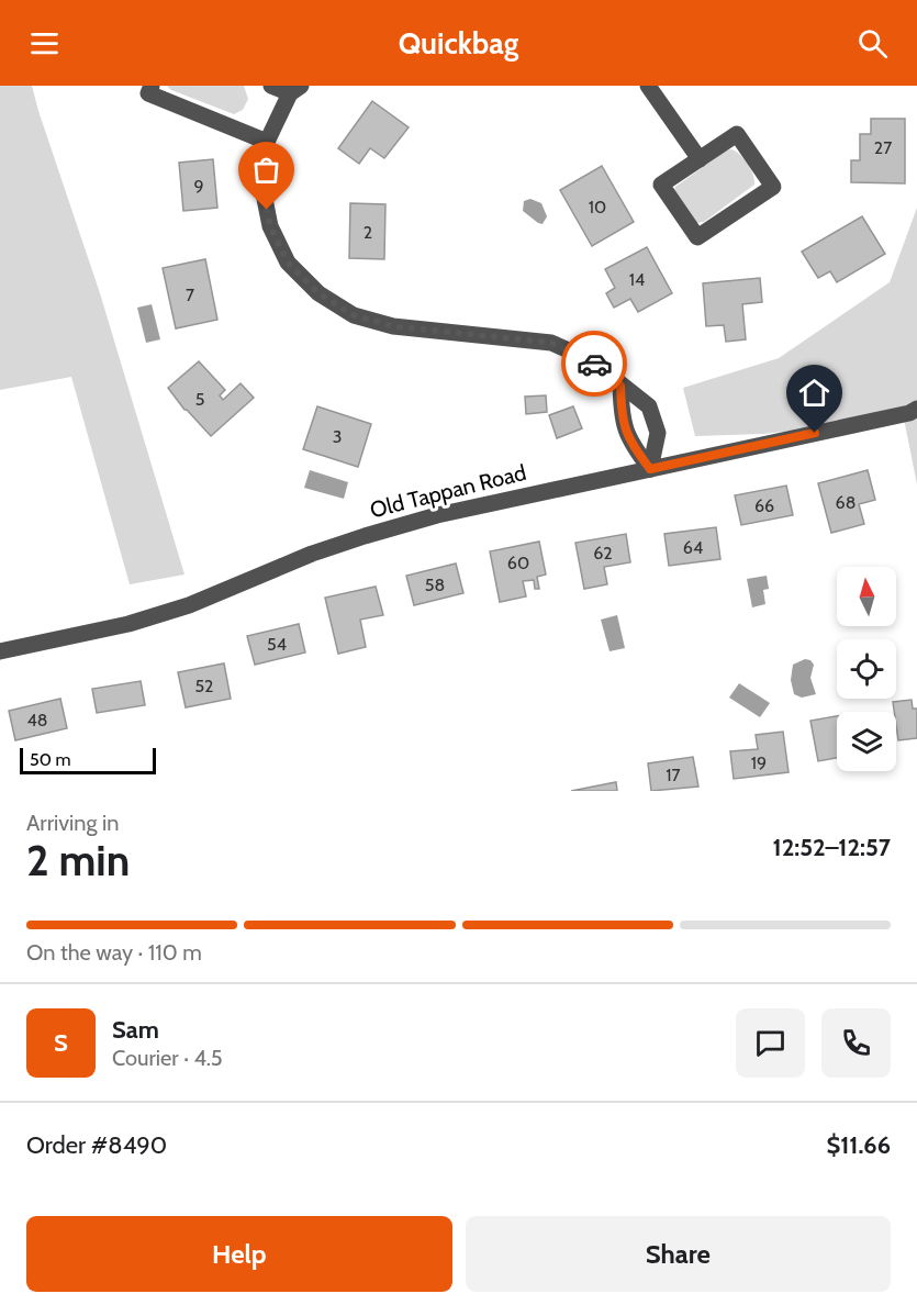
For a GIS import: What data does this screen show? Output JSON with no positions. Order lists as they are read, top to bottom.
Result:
{
  "streets": {
    "street": ["Old Tappan Road"]
  },
  "house_numbers": [
    "27",
    "9",
    "10",
    "2",
    "14",
    "7",
    "5",
    "3",
    "68",
    "66",
    "64",
    "62",
    "60",
    "58",
    "54",
    "52",
    "48",
    "19",
    "17"
  ],
  "scale_bar": "50 m",
  "north": "top",
  "page": {
    "header": "Quickbag",
    "scale": "50 m",
    "heading": ["2 min", "Arriving in", "12:52–12:57"],
    "panel": [
      "Sam",
      "Courier · 4.5",
      "Order #8490",
      "$11.66"
    ],
    "bar": "On the way · 110 m",
    "round": "S",
    "buttons": ["Help", "Share"]
  }
}
